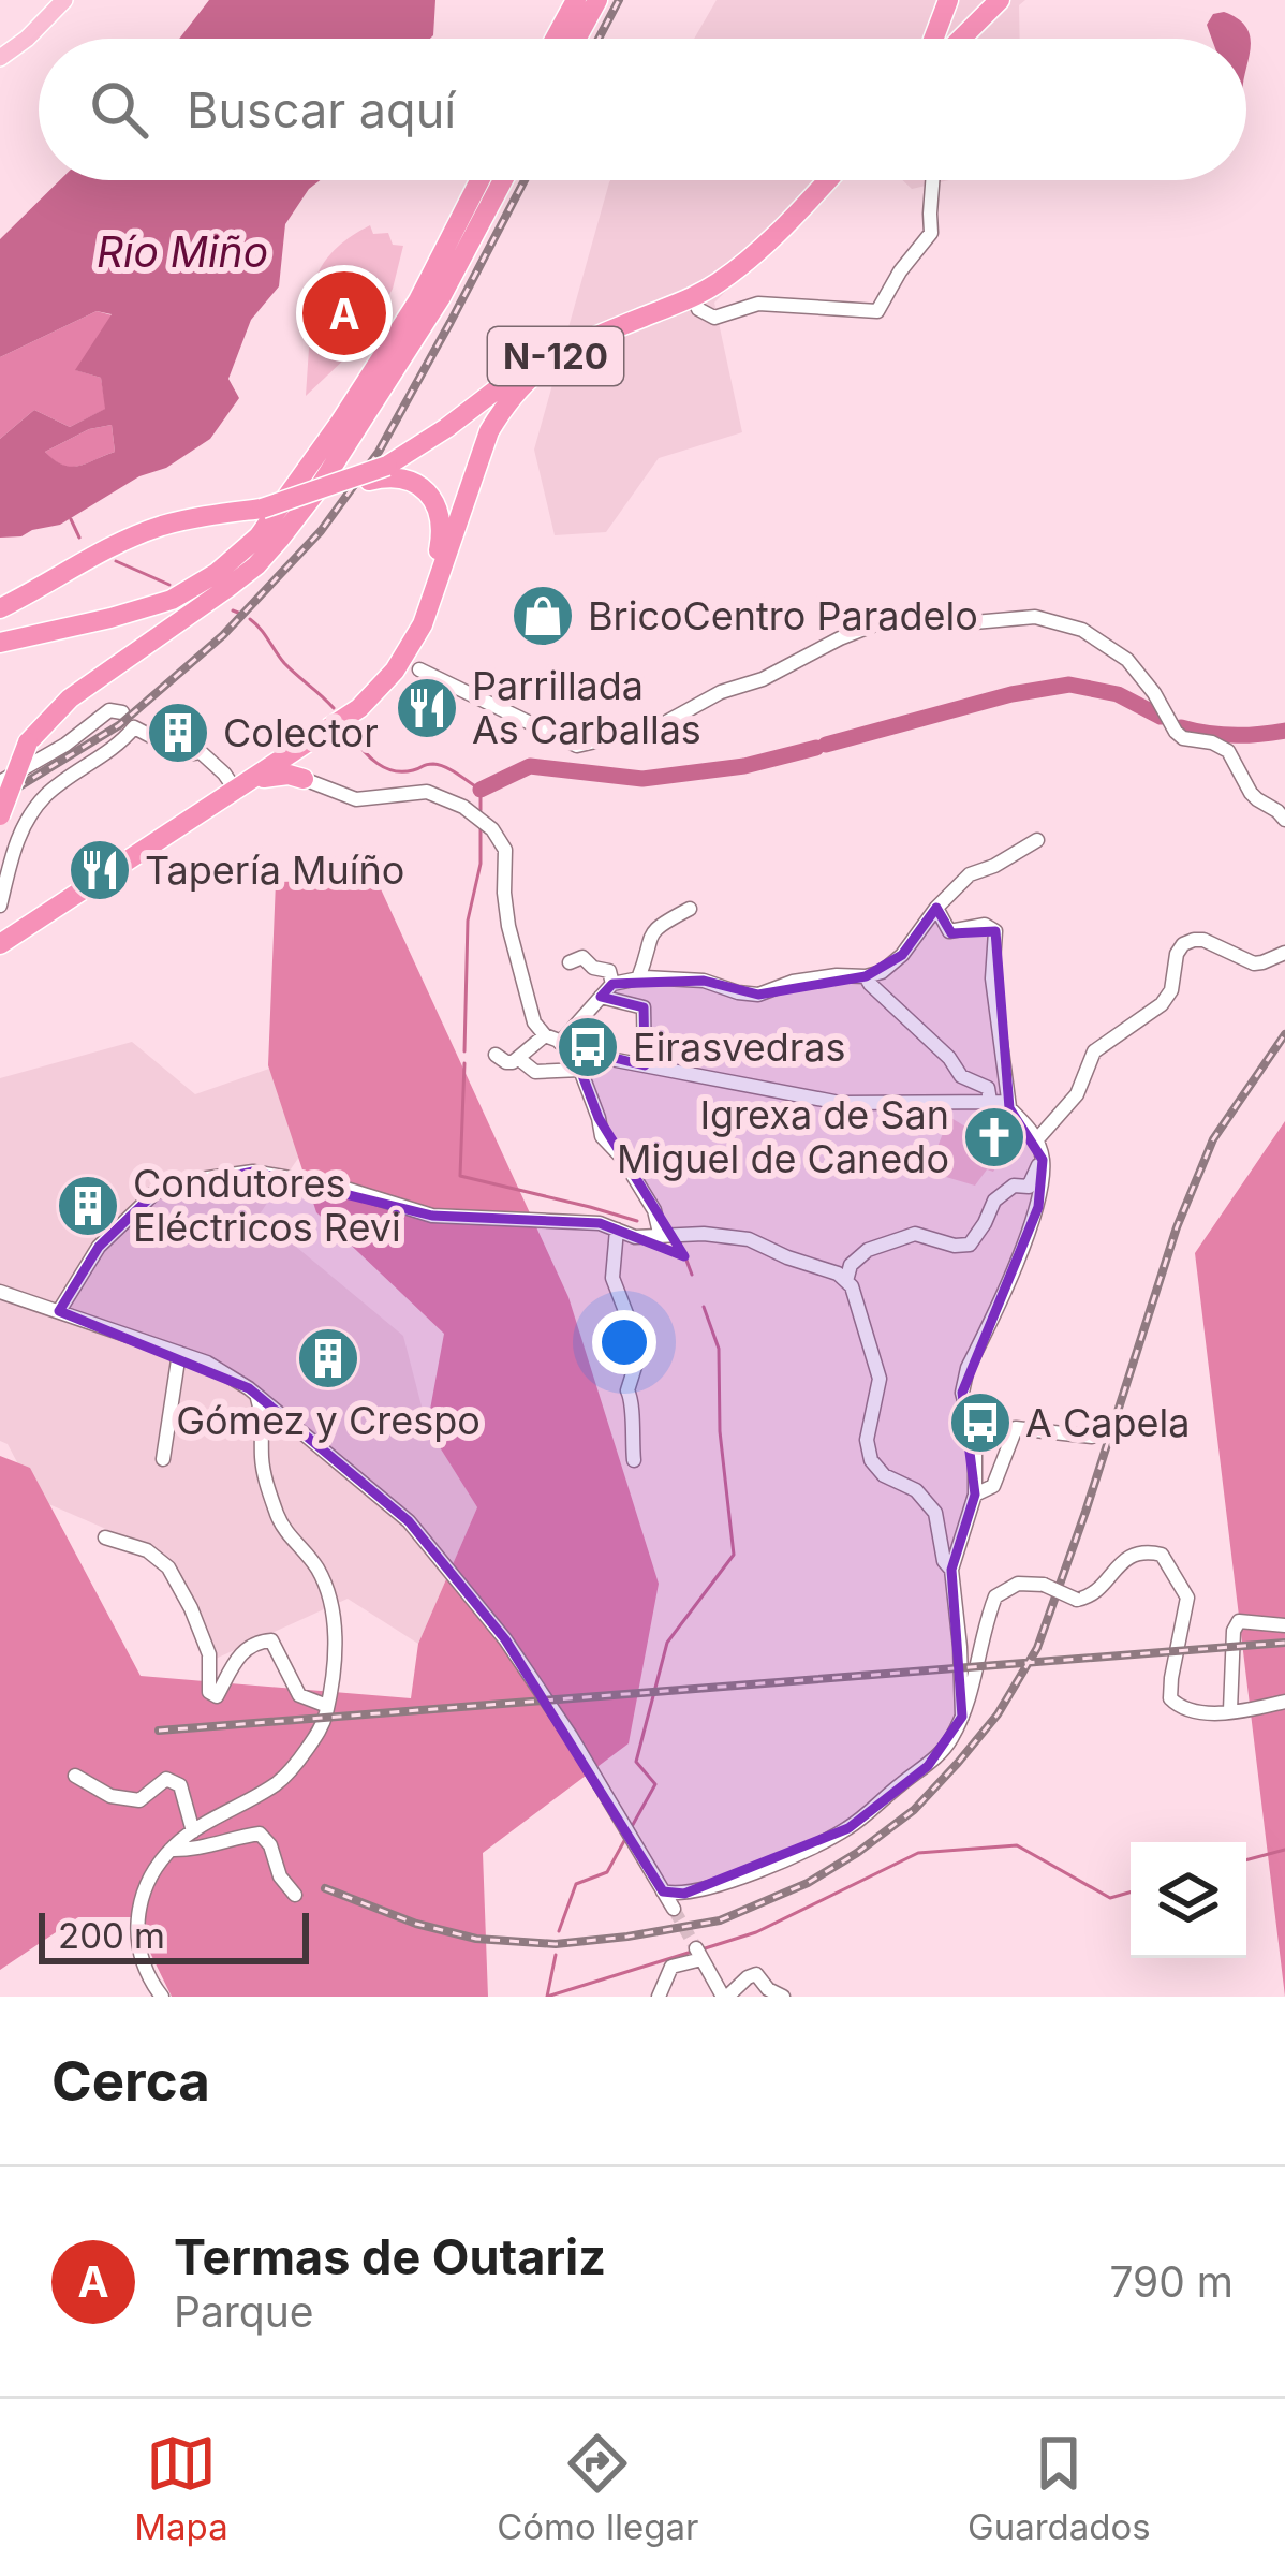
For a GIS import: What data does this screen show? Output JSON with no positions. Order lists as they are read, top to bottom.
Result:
{
  "streets": {
    "highway": ["N-120"]
  },
  "water": ["Río Miño"],
  "places": {
    "shop": ["BricoCentro Paradelo"],
    "restaurant": ["Parrillada As Carballas", "Tapería Muíño"],
    "building": ["Colector", "Condutores Eléctricos Revi", "Gómez y Crespo"],
    "bus stop": ["Eirasvedras", "A Capela"],
    "church": ["Igrexa de San Miguel de Canedo"]
  },
  "scale_bar": "200 m",
  "page": {
    "search": "Buscar aquí",
    "pins": "A",
    "scale": "200 m",
    "heading": "Cerca",
    "list": [
      {
        "mark": "A",
        "name": "Termas de Outariz",
        "note": "Parque",
        "value": "790 m"
      }
    ],
    "nav": ["Mapa", "Cómo llegar", "Guardados"]
  }
}
